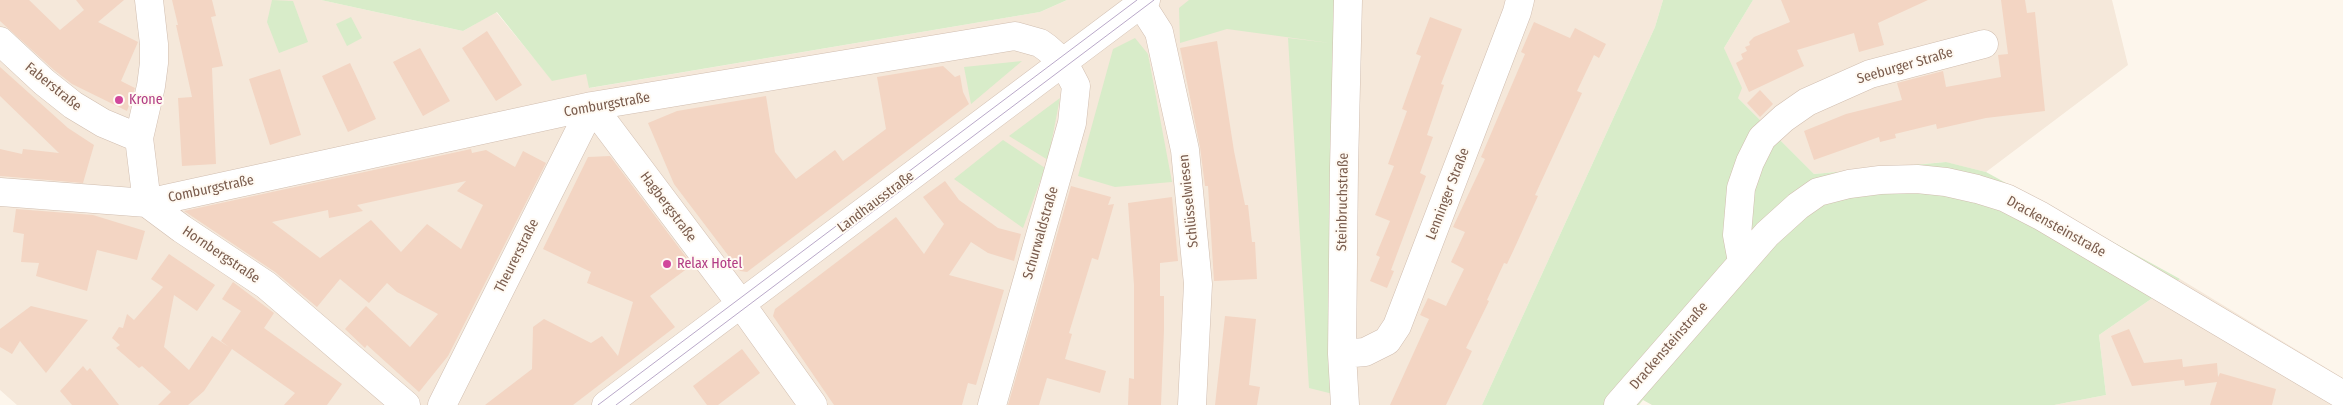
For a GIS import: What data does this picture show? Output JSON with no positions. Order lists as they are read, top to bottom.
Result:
{
  "streets": {
    "street": [
      "Seeburger Straße",
      "Faberstraße",
      "Comburgstraße",
      "Lenninger Straße",
      "Schlüsselwiesen",
      "Landhausstraße",
      "Steinbruchstraße",
      "Hagbergstraße",
      "Drackensteinstraße",
      "Schurwaldstraße",
      "Hornbergstraße",
      "Theurerstraße"
    ]
  },
  "crossings": [
    ["Seeburger Straße", "Drackensteinstraße"],
    ["Comburgstraße", "Landhausstraße"],
    ["Comburgstraße", "Hagbergstraße"],
    ["Comburgstraße", "Schurwaldstraße"],
    ["Comburgstraße", "Hornbergstraße"],
    ["Comburgstraße", "Theurerstraße"],
    ["Lenninger Straße", "Steinbruchstraße"],
    ["Schlüsselwiesen", "Landhausstraße"],
    ["Landhausstraße", "Hagbergstraße"],
    ["Landhausstraße", "Schurwaldstraße"],
    ["Hagbergstraße", "Theurerstraße"]
  ],
  "places": ["Krone", "Relax Hotel"]
}
